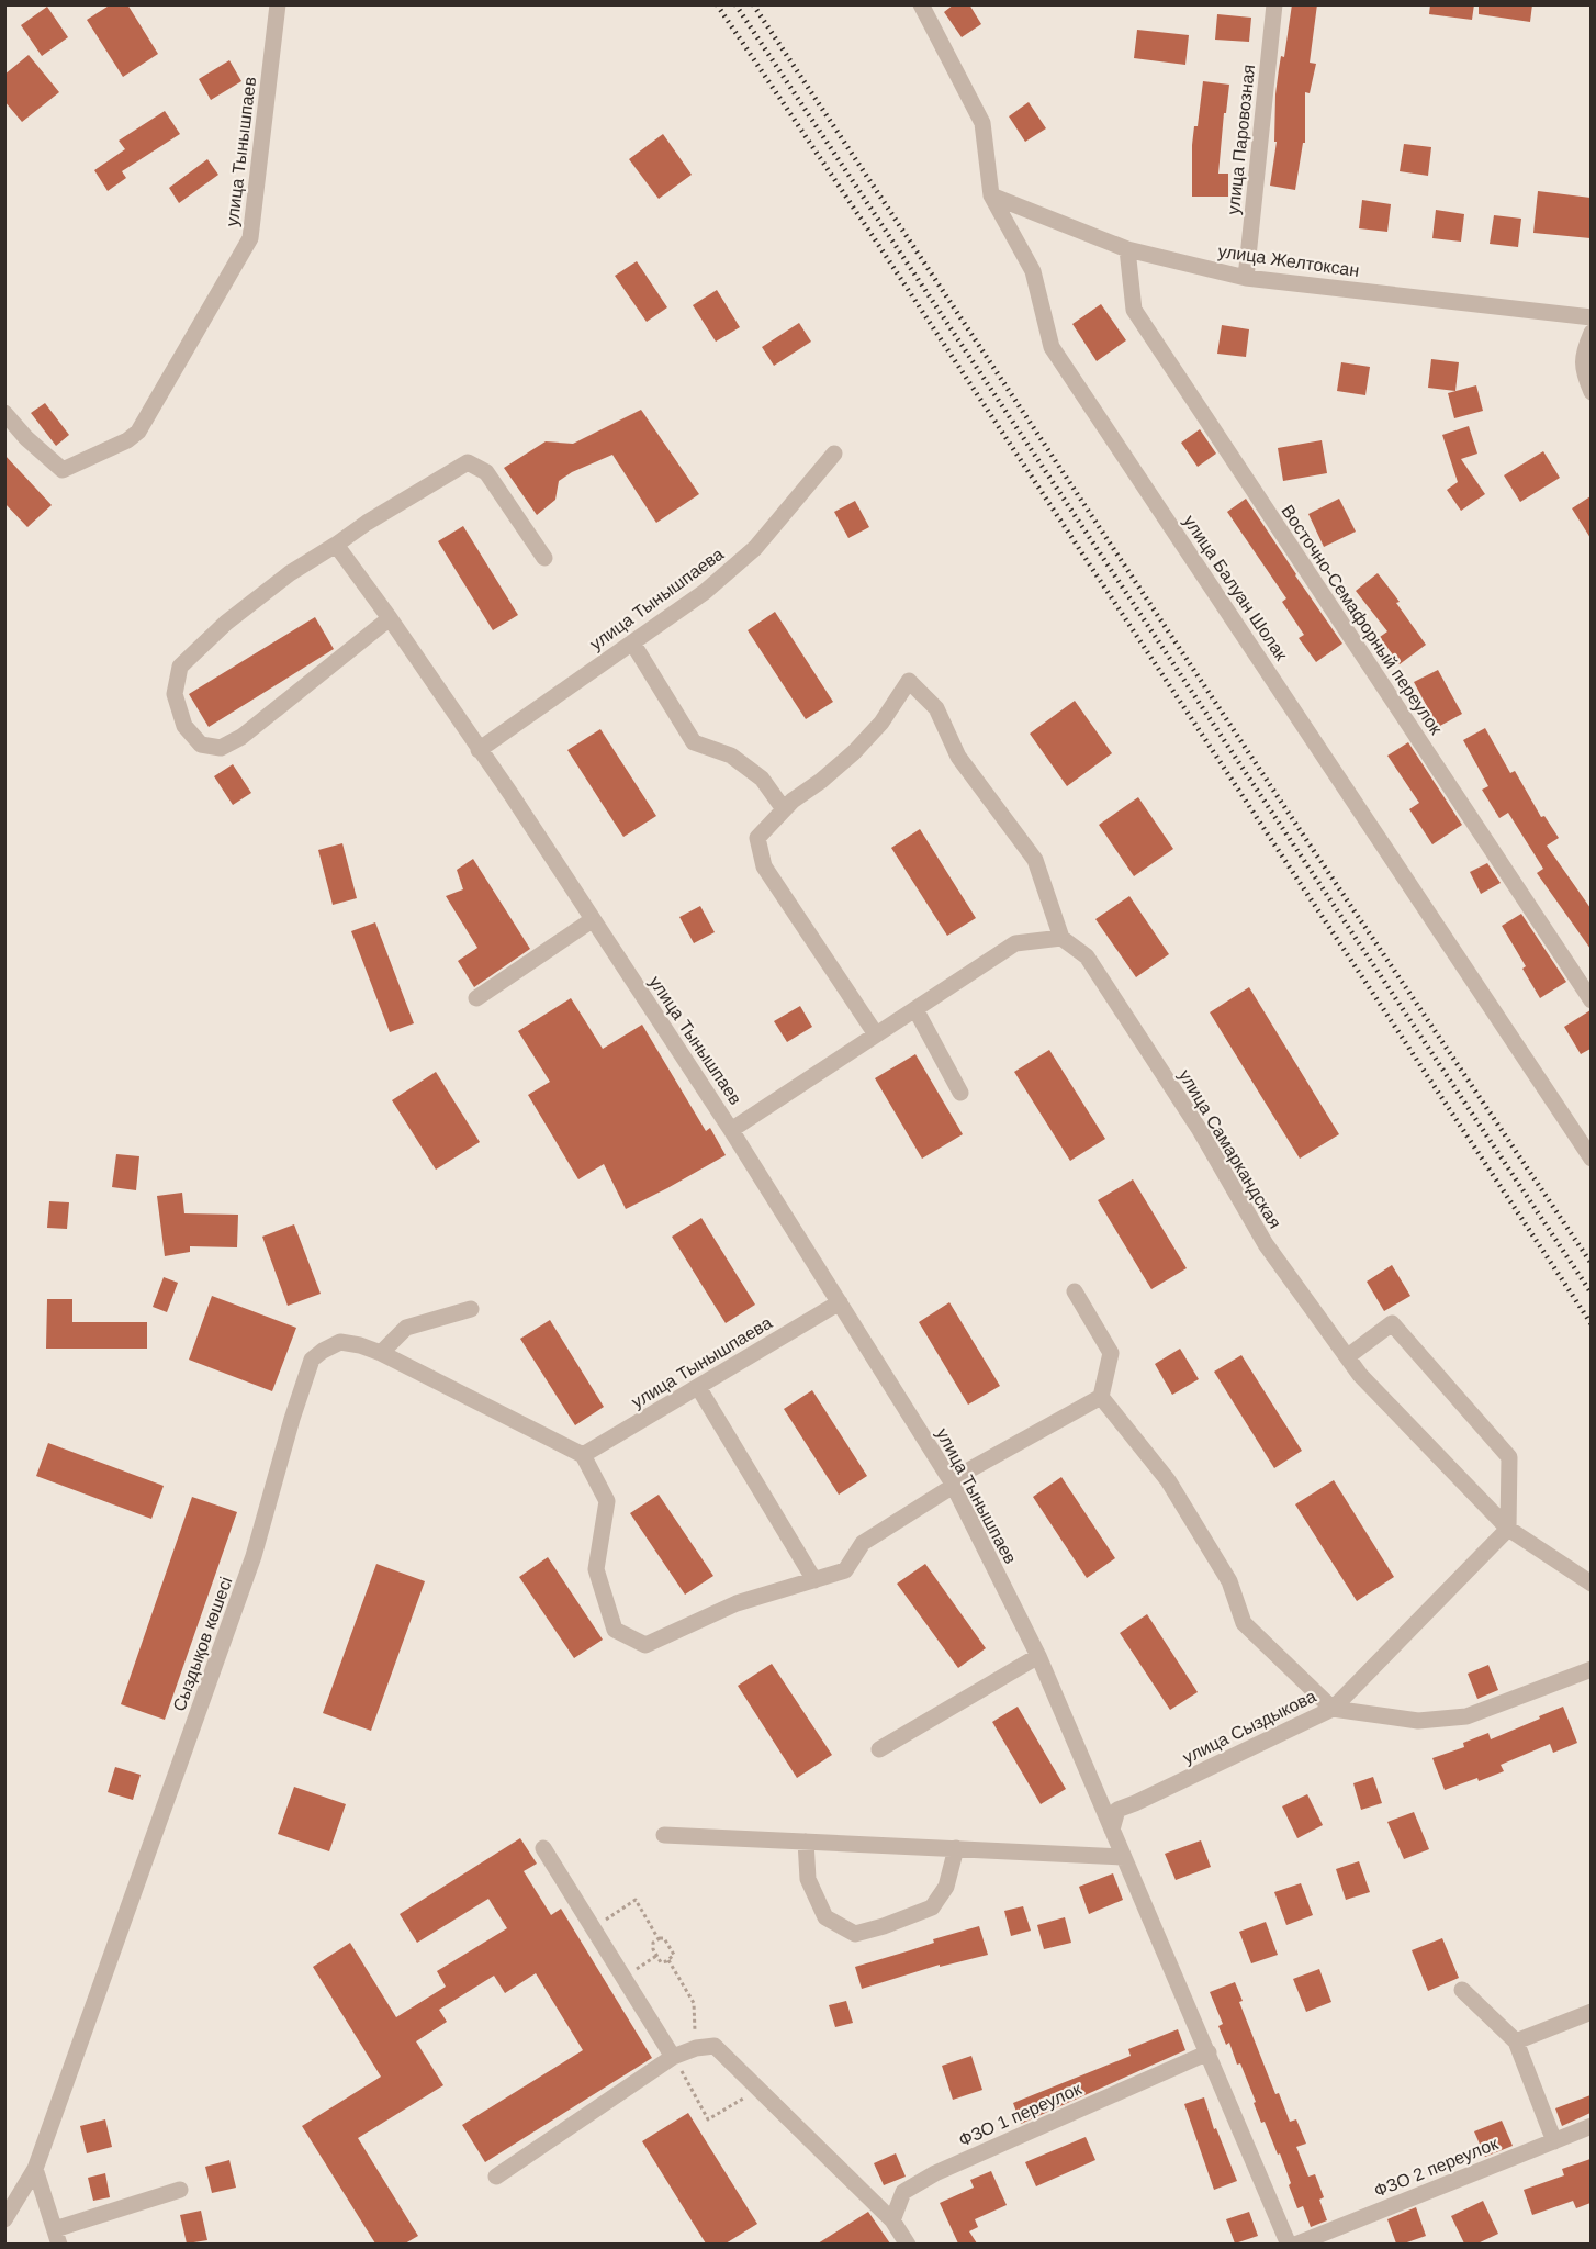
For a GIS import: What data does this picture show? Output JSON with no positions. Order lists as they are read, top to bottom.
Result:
{
  "streets": {
    "street": [
      "улица Паровозная",
      "улица Тынышпаев",
      "улица Желтоксан",
      "улица Балуан Шолак",
      "улица Тынышпаева",
      "Восточно-Семафорный переулок",
      "улица Самаркандская",
      "Сыздықов көшесі",
      "улица Сыздыкова",
      "ФЗО 1 переулок",
      "ФЗО 2 переулок"
    ]
  },
  "crossings": [
    ["улица Паровозная", "улица Желтоксан"],
    ["улица Тынышпаев", "улица Тынышпаева"],
    ["улица Тынышпаев", "улица Сыздыкова"],
    ["улица Желтоксан", "улица Балуан Шолак"],
    ["улица Желтоксан", "Восточно-Семафорный переулок"],
    ["улица Тынышпаева", "Сыздықов көшесі"],
    ["улица Самаркандская", "улица Сыздыкова"]
  ]
}
